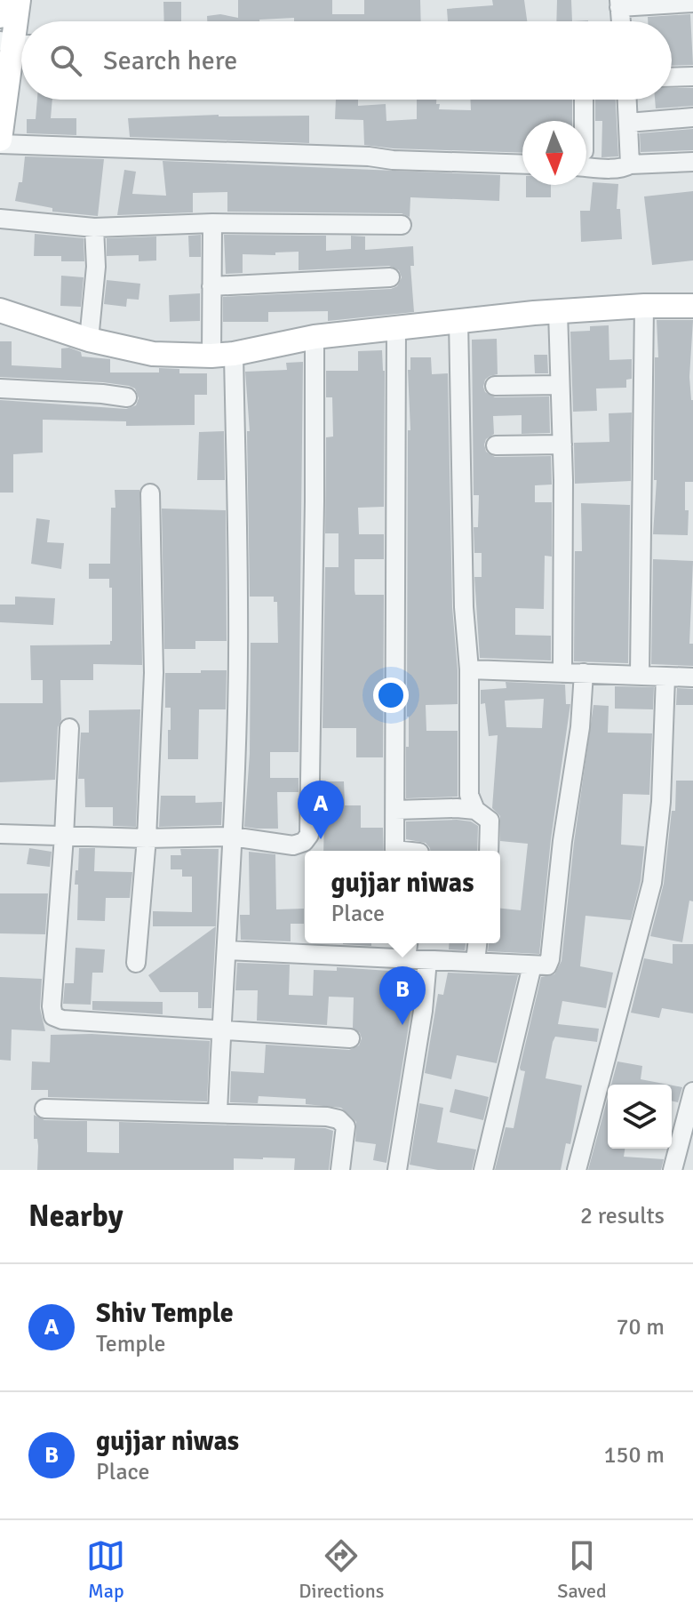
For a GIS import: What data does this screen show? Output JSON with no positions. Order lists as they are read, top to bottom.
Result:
{
  "north": "bottom",
  "page": {
    "search": "Search here",
    "pins": ["A", "B"],
    "popup": ["gujjar niwas", "Place"],
    "heading": ["Nearby", "2 results"],
    "list": [
      {
        "mark": "A",
        "name": "Shiv Temple",
        "note": "Temple",
        "value": "70 m"
      },
      {
        "mark": "B",
        "name": "gujjar niwas",
        "note": "Place",
        "value": "150 m"
      }
    ],
    "nav": ["Map", "Directions", "Saved"]
  }
}
